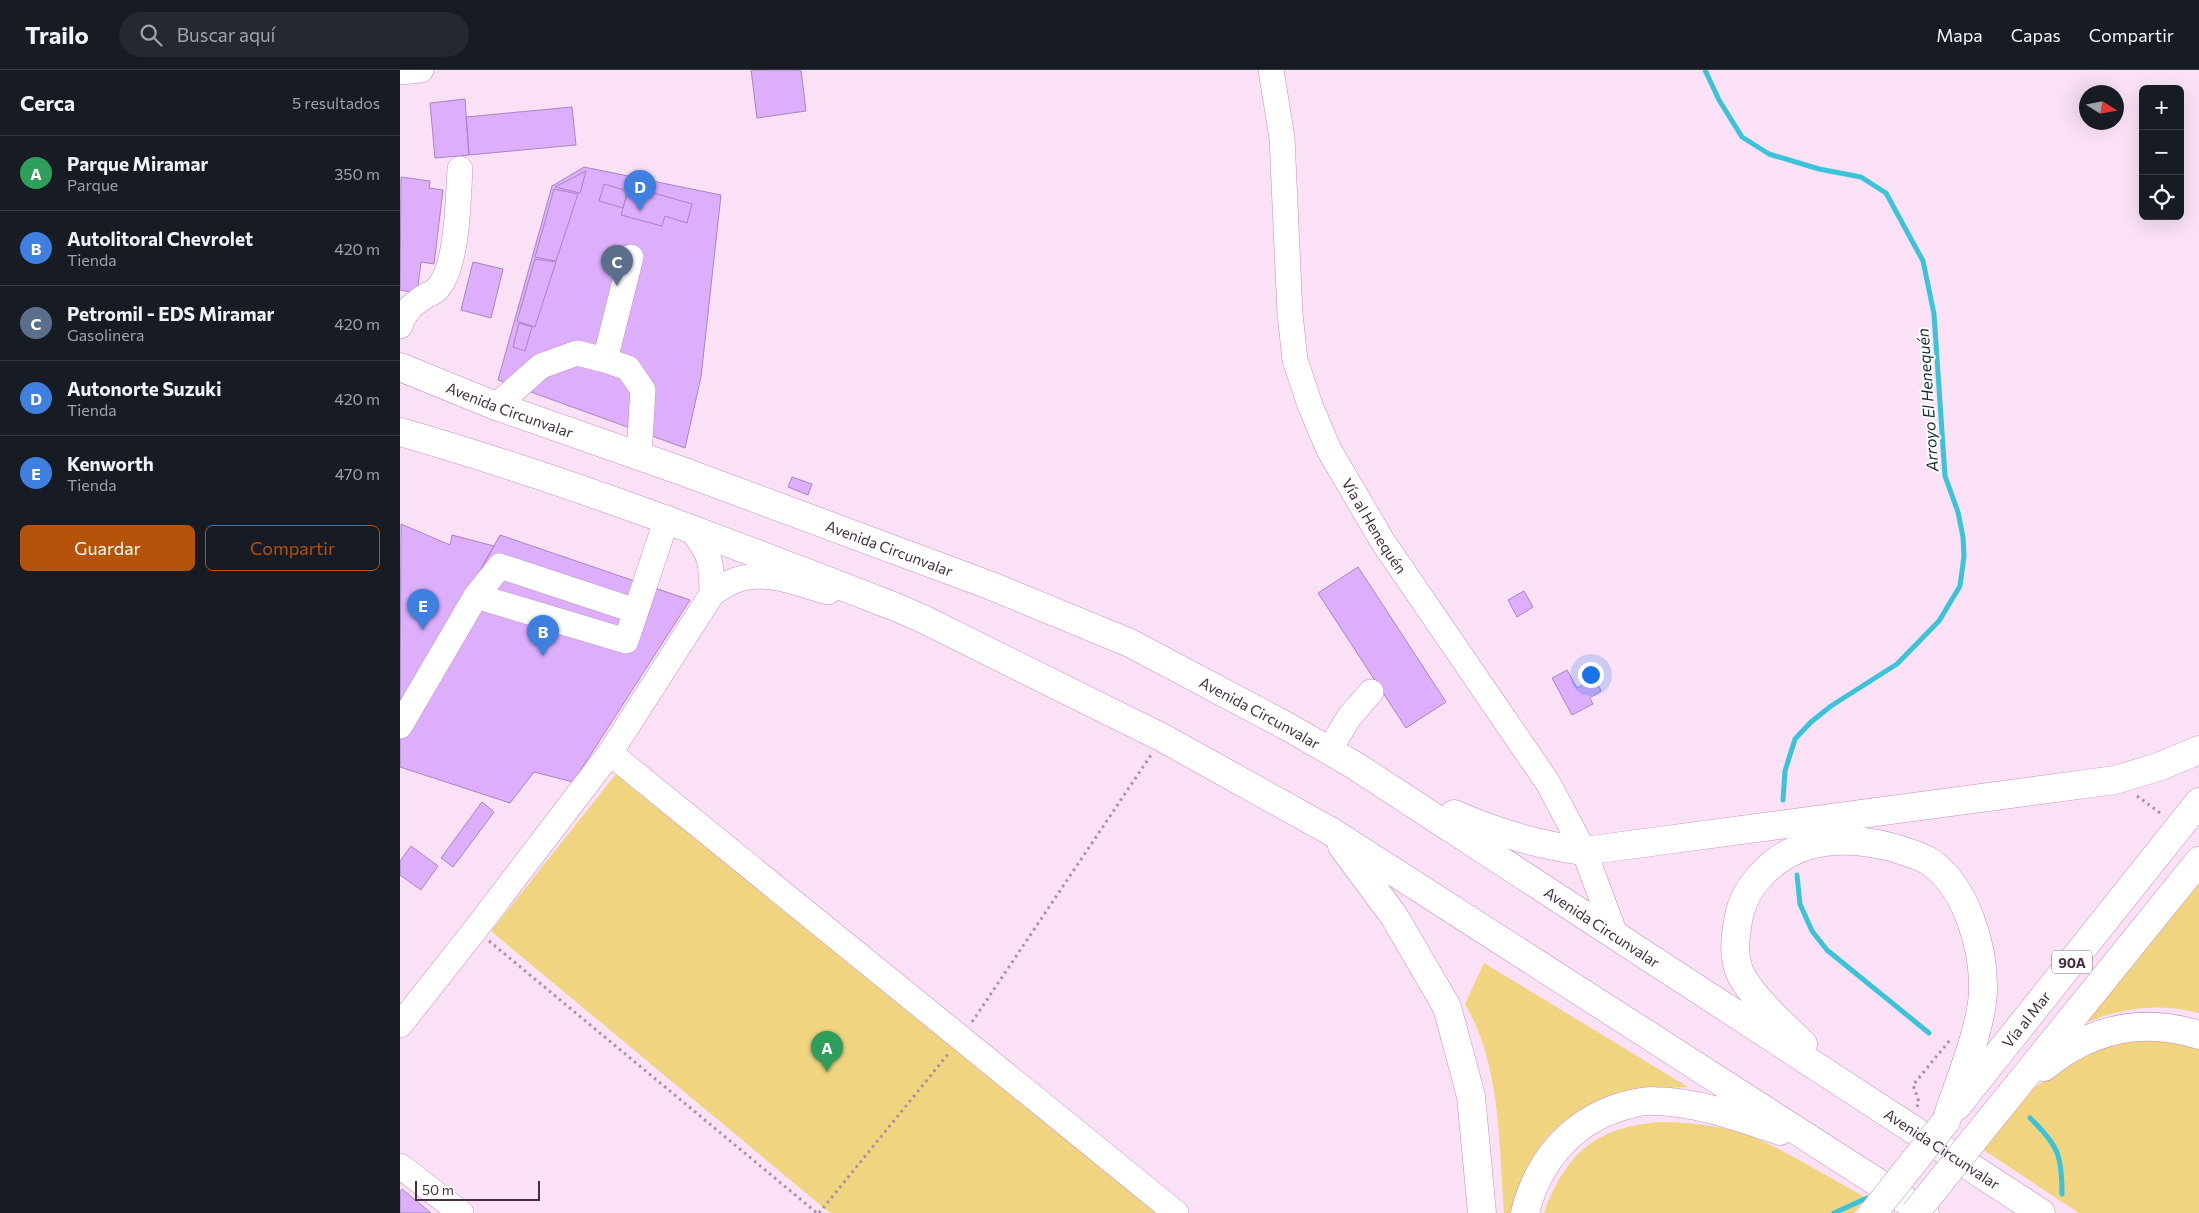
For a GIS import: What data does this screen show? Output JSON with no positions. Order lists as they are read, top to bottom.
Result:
{
  "streets": {
    "highway": ["Avenida Circunvalar", "90A", "Vía al Mar"],
    "street": ["Vía al Henequén"]
  },
  "crossings": [
    ["Avenida Circunvalar", "Vía al Henequén"]
  ],
  "water": ["Arroyo El Henequén"],
  "scale_bar": "50 m",
  "north": "right",
  "page": {
    "header": "Trailo",
    "search": "Buscar aquí",
    "nav": ["Mapa", "Capas", "Compartir"],
    "heading": ["Cerca", "5 resultados"],
    "map_buttons": ["+", "−"],
    "list": [
      {
        "mark": "A",
        "name": "Parque Miramar",
        "note": "Parque",
        "value": "350 m"
      },
      {
        "mark": "B",
        "name": "Autolitoral Chevrolet",
        "note": "Tienda",
        "value": "420 m"
      },
      {
        "mark": "C",
        "name": "Petromil - EDS Miramar",
        "note": "Gasolinera",
        "value": "420 m"
      },
      {
        "mark": "D",
        "name": "Autonorte Suzuki",
        "note": "Tienda",
        "value": "420 m"
      },
      {
        "mark": "E",
        "name": "Kenworth",
        "note": "Tienda",
        "value": "470 m"
      }
    ],
    "pins": [
      "D",
      "C",
      "E",
      "B",
      "A"
    ],
    "buttons": ["Guardar", "Compartir"],
    "scale": "50 m"
  }
}
